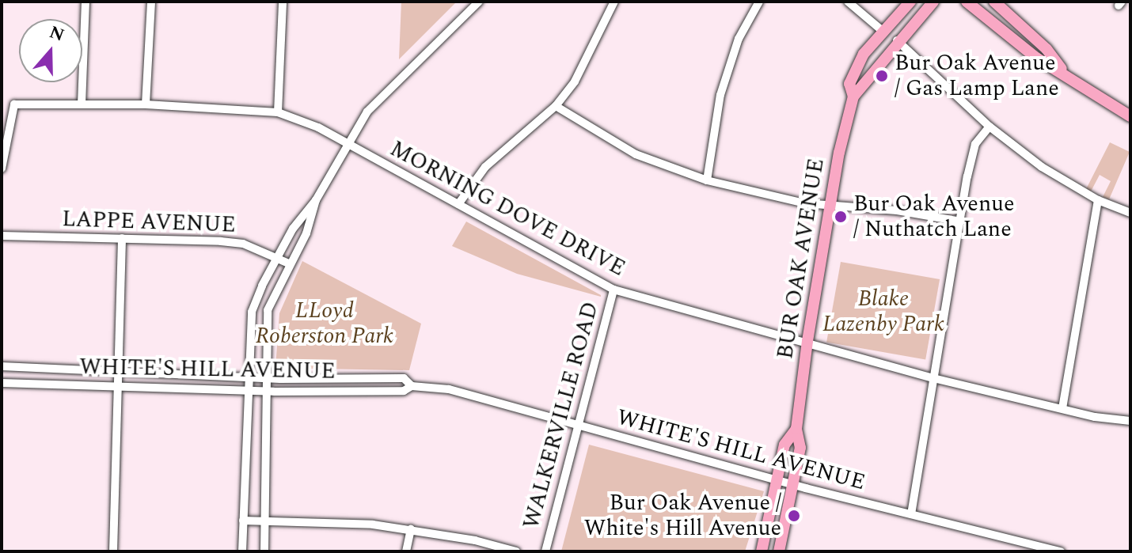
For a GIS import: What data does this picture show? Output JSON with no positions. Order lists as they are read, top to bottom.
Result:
{
  "streets": {
    "street": [
      "MORNING DOVE DRIVE",
      "LAPPE AVENUE",
      "BUR OAK AVENUE",
      "WHITE'S HILL AVENUE",
      "WALKERVILLE ROAD"
    ]
  },
  "crossings": [
    ["MORNING DOVE DRIVE", "BUR OAK AVENUE"],
    ["MORNING DOVE DRIVE", "WALKERVILLE ROAD"],
    ["BUR OAK AVENUE", "WHITE'S HILL AVENUE"],
    ["WHITE'S HILL AVENUE", "WALKERVILLE ROAD"]
  ],
  "parks": ["Blake Lazenby Park", "LLoyd Roberston Park"],
  "places": ["Bur Oak Avenue / Gas Lamp Lane", "Bur Oak Avenue / Nuthatch Lane", "Bur Oak Avenue / White's Hill Avenue"],
  "north": "top"
}
